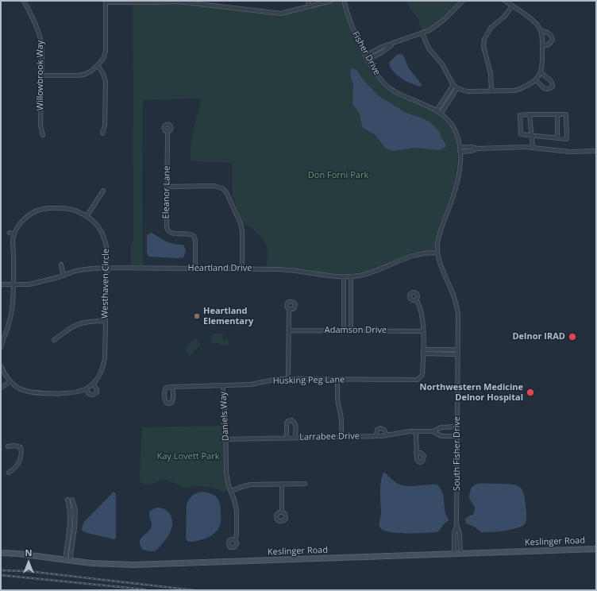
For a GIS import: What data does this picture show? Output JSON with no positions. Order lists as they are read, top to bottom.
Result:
{
  "streets": {
    "main road": ["Keslinger Road"],
    "street": [
      "Fisher Drive",
      "Willowbrook Way",
      "Eleanor Lane",
      "Heartland Drive",
      "Westhaven Circle",
      "Adamson Drive",
      "Husking Peg Lane",
      "Daniels Way",
      "Larrabee Drive",
      "South Fisher Drive"
    ]
  },
  "crossings": [
    ["Fisher Drive", "Heartland Drive"],
    ["Fisher Drive", "South Fisher Drive"],
    ["Eleanor Lane", "Heartland Drive"],
    ["Heartland Drive", "Westhaven Circle"],
    ["Heartland Drive", "South Fisher Drive"],
    ["Adamson Drive", "Husking Peg Lane"],
    ["Husking Peg Lane", "Daniels Way"],
    ["Daniels Way", "Larrabee Drive"],
    ["Larrabee Drive", "South Fisher Drive"],
    ["South Fisher Drive", "Keslinger Road"]
  ],
  "parks": ["Don Forni Park", "Kay Lovett Park"],
  "places": ["Heartland Elementary", "Delnor IRAD", "Northwestern Medicine Delnor Hospital"],
  "north": "top"
}
